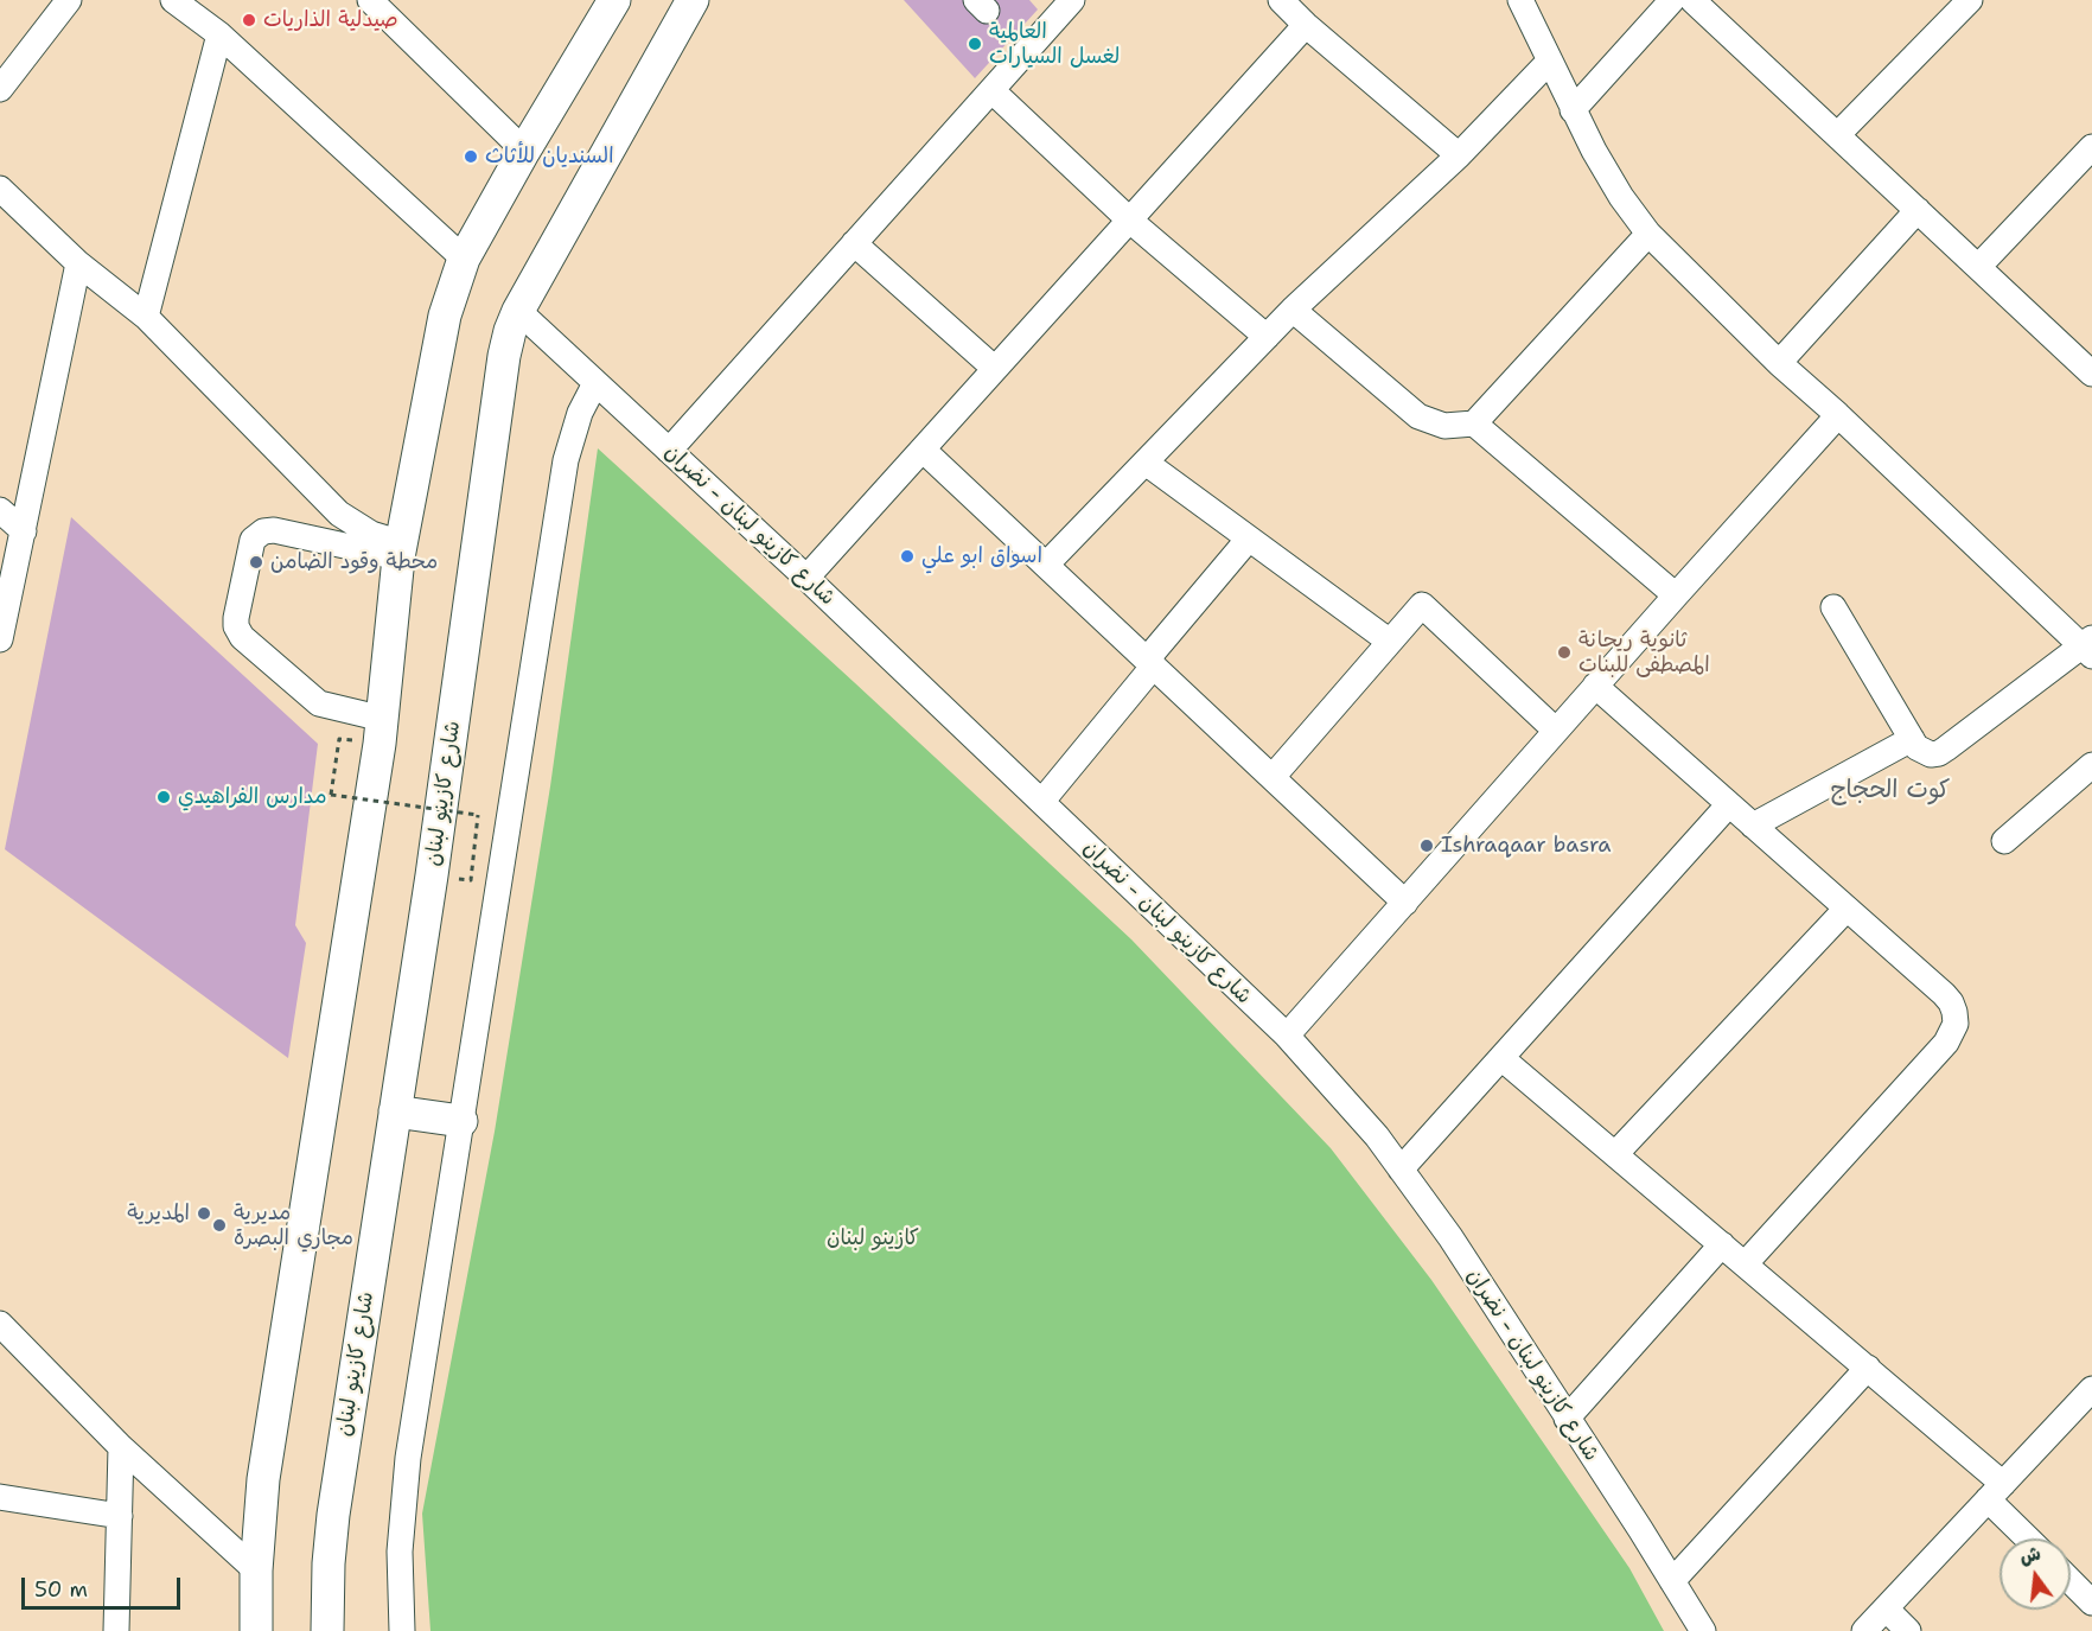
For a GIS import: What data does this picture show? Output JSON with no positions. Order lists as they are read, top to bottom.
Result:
{
  "streets": {
    "main road": ["شارع كازينو لبنان"],
    "street": ["شارع كازينو لبنان - نضران"]
  },
  "crossings": [
    ["شارع كازينو لبنان - نضران", "شارع كازينو لبنان"]
  ],
  "districts": ["كوت الحجاج"],
  "parks": ["كازينو لبنان"],
  "places": [
    "صيدلية الذاريات",
    "العالمية لغسل السيارات",
    "السنديان للأثاث",
    "اسواق ابو علي",
    "محطة وقود الضامن",
    "ثانوية ريحانة المصطفى للبنات",
    "مدارس الفراهيدي",
    "Ishraqaar basra",
    "المديرية",
    "مديرية مجاري البصرة"
  ],
  "scale_bar": "50 m",
  "north": "top"
}
